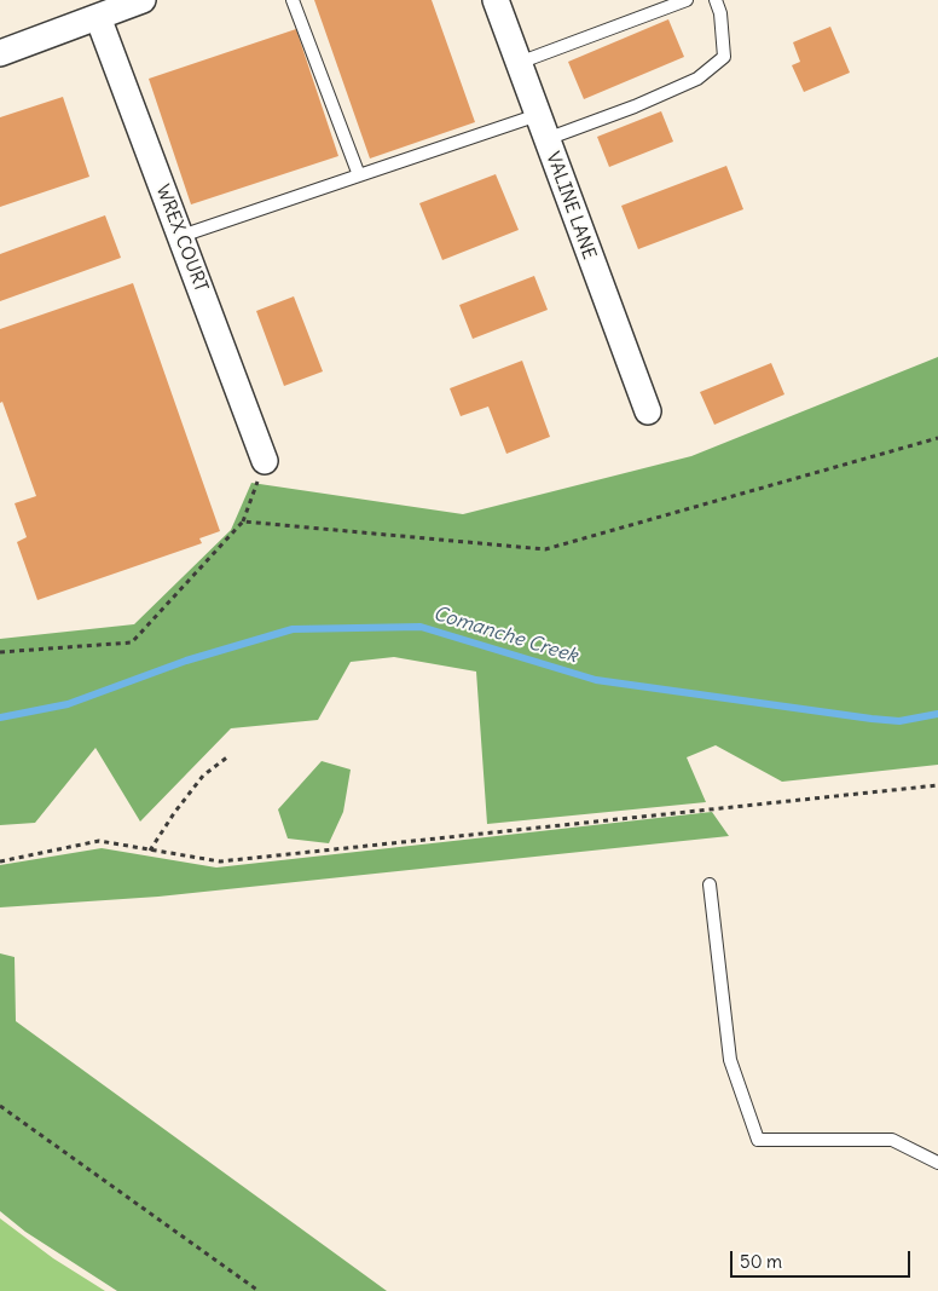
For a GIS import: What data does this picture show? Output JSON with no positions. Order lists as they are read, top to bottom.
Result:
{
  "streets": {
    "street": ["VALINE LANE", "WREX COURT"]
  },
  "water": ["Comanche Creek"],
  "scale_bar": "50 m"
}
